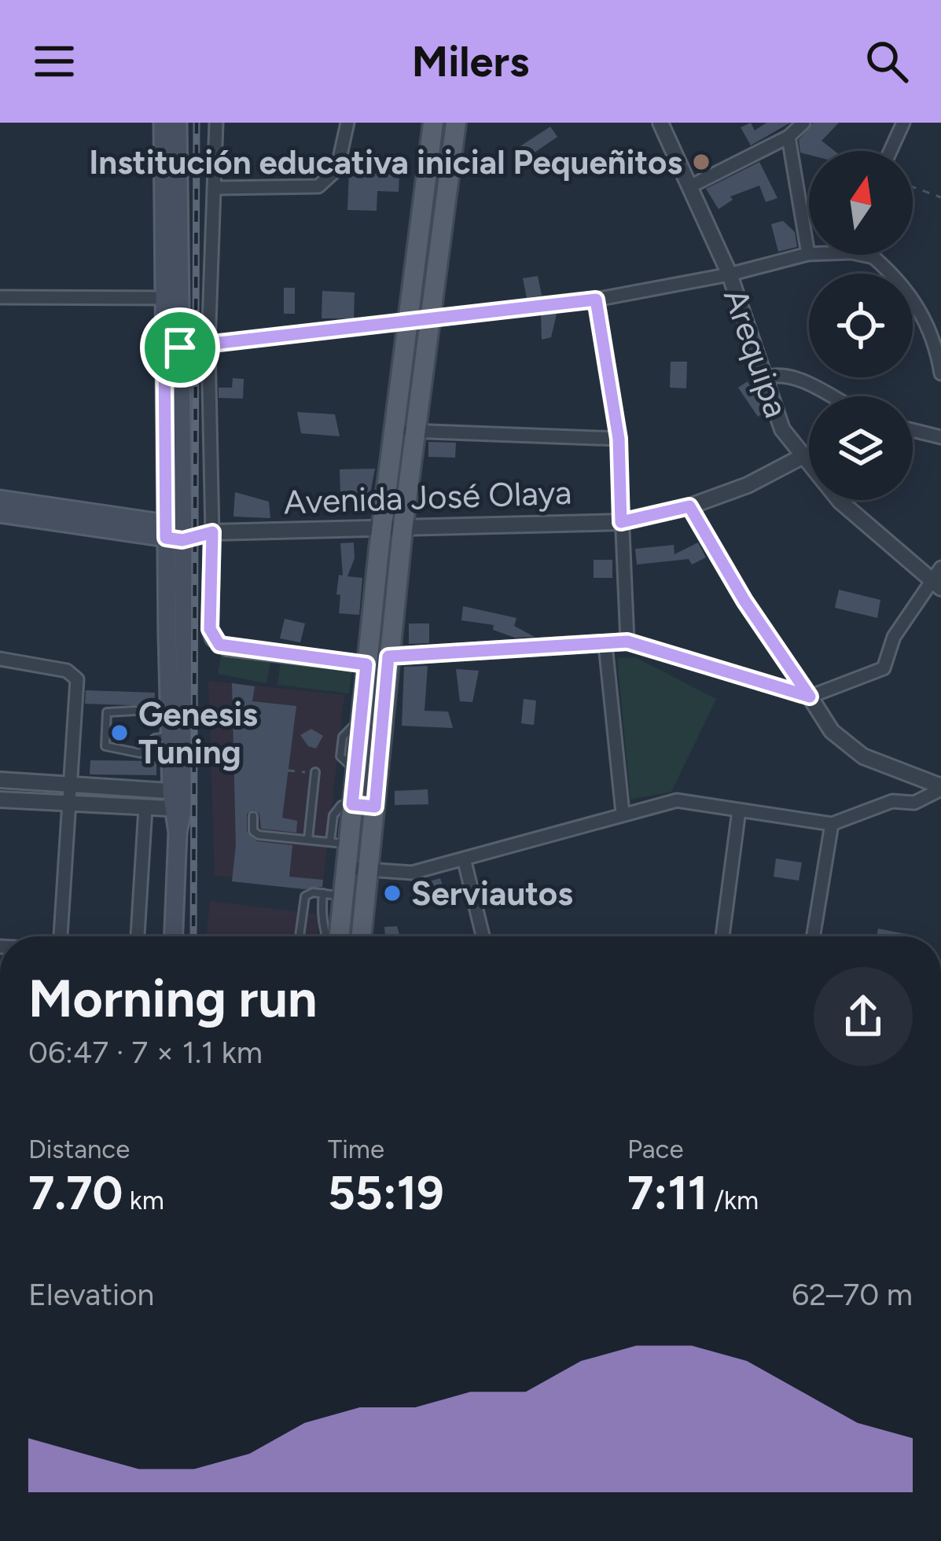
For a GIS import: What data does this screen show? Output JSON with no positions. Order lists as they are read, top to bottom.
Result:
{
  "streets": {
    "main road": ["Avenida José Olaya"],
    "street": ["Arequipa"]
  },
  "crossings": [
    ["Arequipa", "Avenida José Olaya"]
  ],
  "places": ["Institución educativa inicial Pequeñitos", "Genesis Tuning", "Serviautos"],
  "north": "top",
  "page": {
    "header": "Milers",
    "heading": ["Morning run", "06:47 · 7 × 1.1 km"],
    "stats": [
      ["Distance", "7.70 km"],
      ["Time", "55:19"],
      ["Pace", "7:11 /km"]
    ],
    "chart": ["Elevation", "62–70 m"]
  }
}
